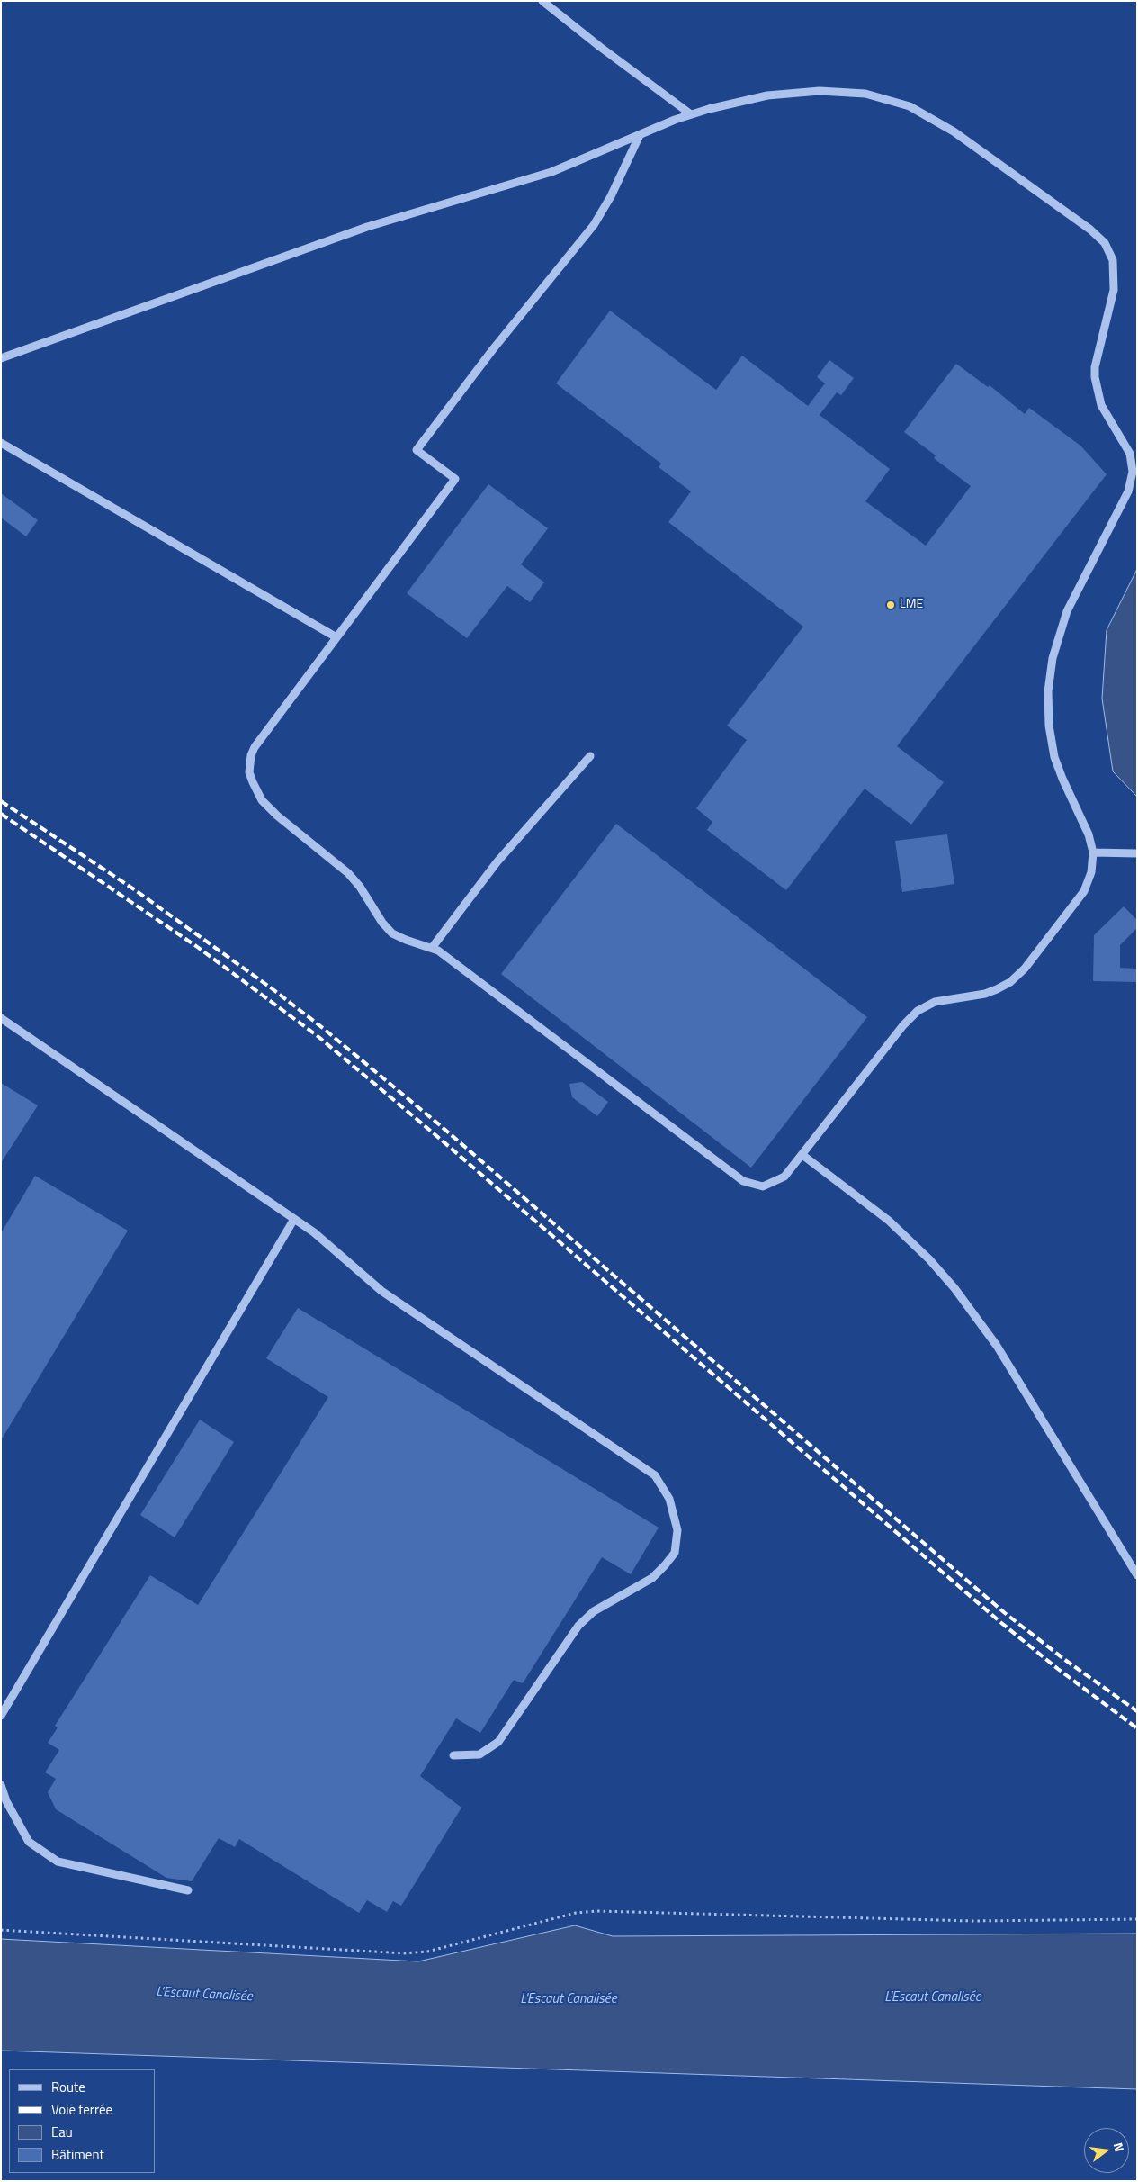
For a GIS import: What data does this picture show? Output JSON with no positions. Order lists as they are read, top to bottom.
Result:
{
  "water": ["L'Escaut Canalisée"],
  "places": ["LME"],
  "legend": [
    "Route",
    "Voie ferrée",
    "Eau",
    "Bâtiment"
  ],
  "north": "right"
}
